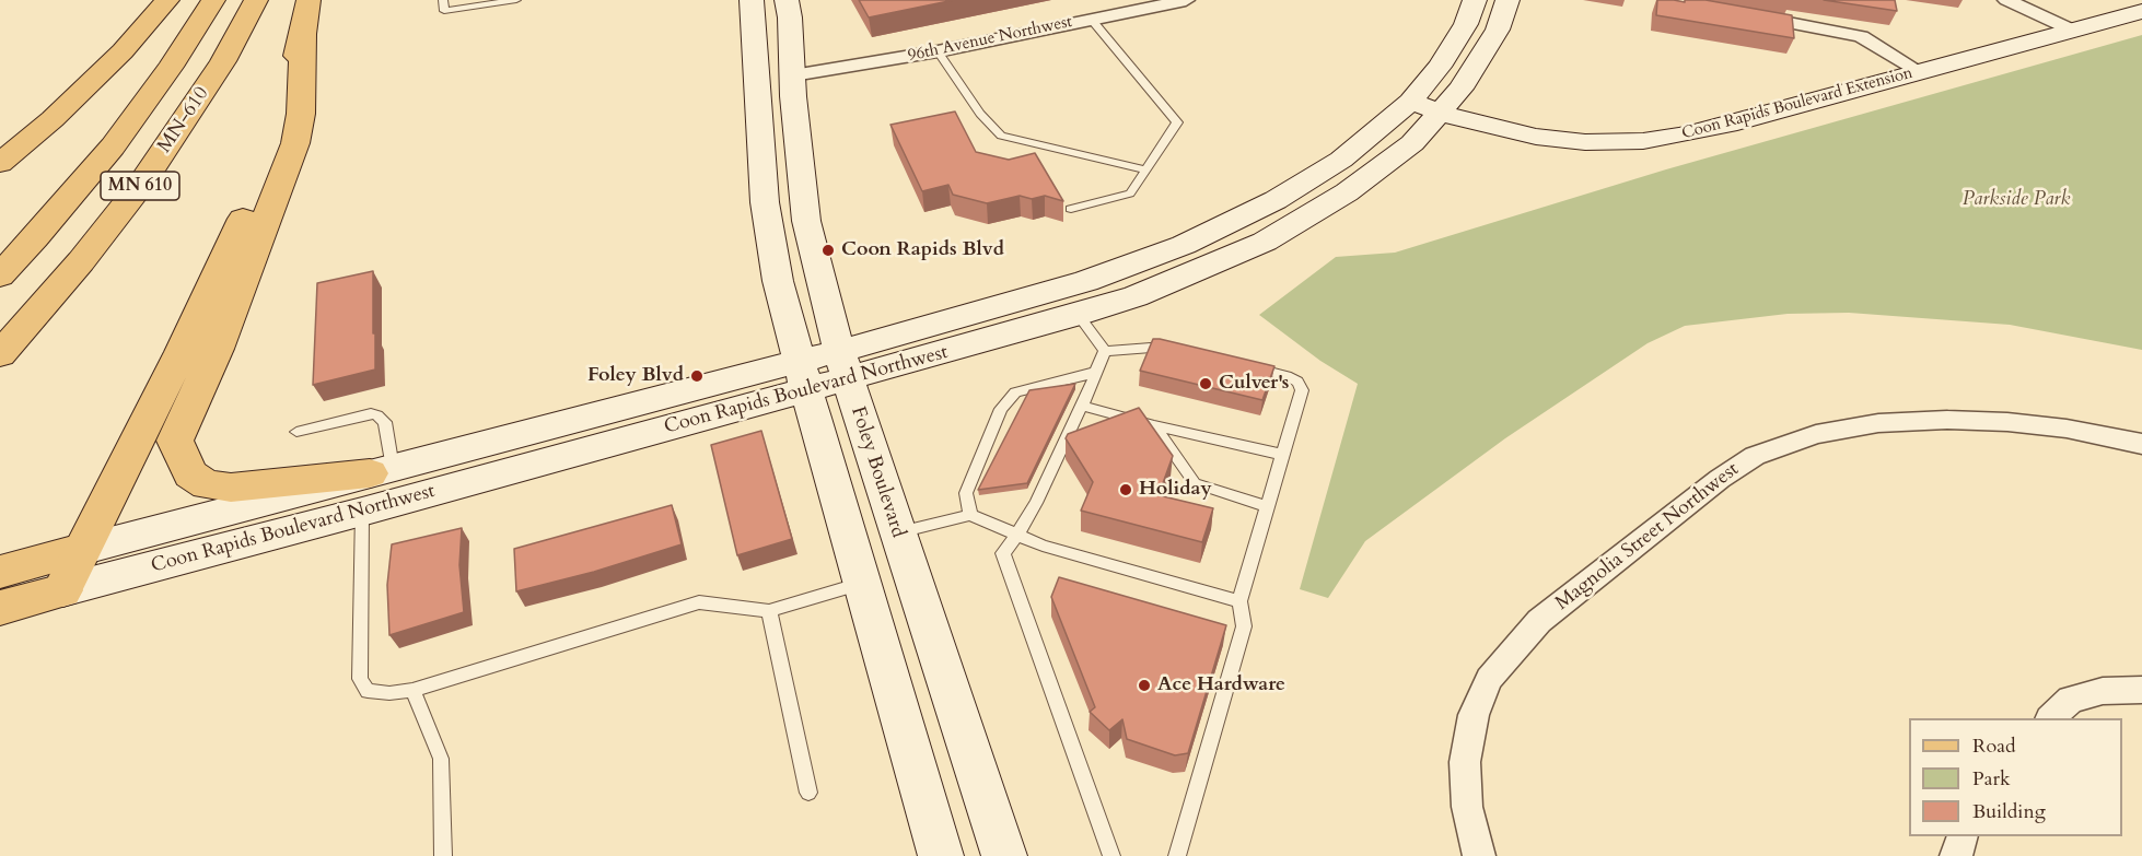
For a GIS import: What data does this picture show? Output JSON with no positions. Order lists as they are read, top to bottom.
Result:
{
  "streets": {
    "main road": [
      "Coon Rapids Boulevard Extension",
      "MN-610",
      "MN 610",
      "Coon Rapids Boulevard Northwest",
      "Foley Boulevard"
    ],
    "street": ["96th Avenue Northwest", "Magnolia Street Northwest"]
  },
  "crossings": [
    ["96th Avenue Northwest", "Foley Boulevard"],
    ["Coon Rapids Boulevard Extension", "Coon Rapids Boulevard Northwest"],
    ["Coon Rapids Boulevard Northwest", "Foley Boulevard"]
  ],
  "parks": ["Parkside Park"],
  "places": [
    "Coon Rapids Blvd",
    "Foley Blvd",
    "Culver's",
    "Holiday",
    "Ace Hardware"
  ],
  "legend": ["Road", "Park", "Building"]
}
